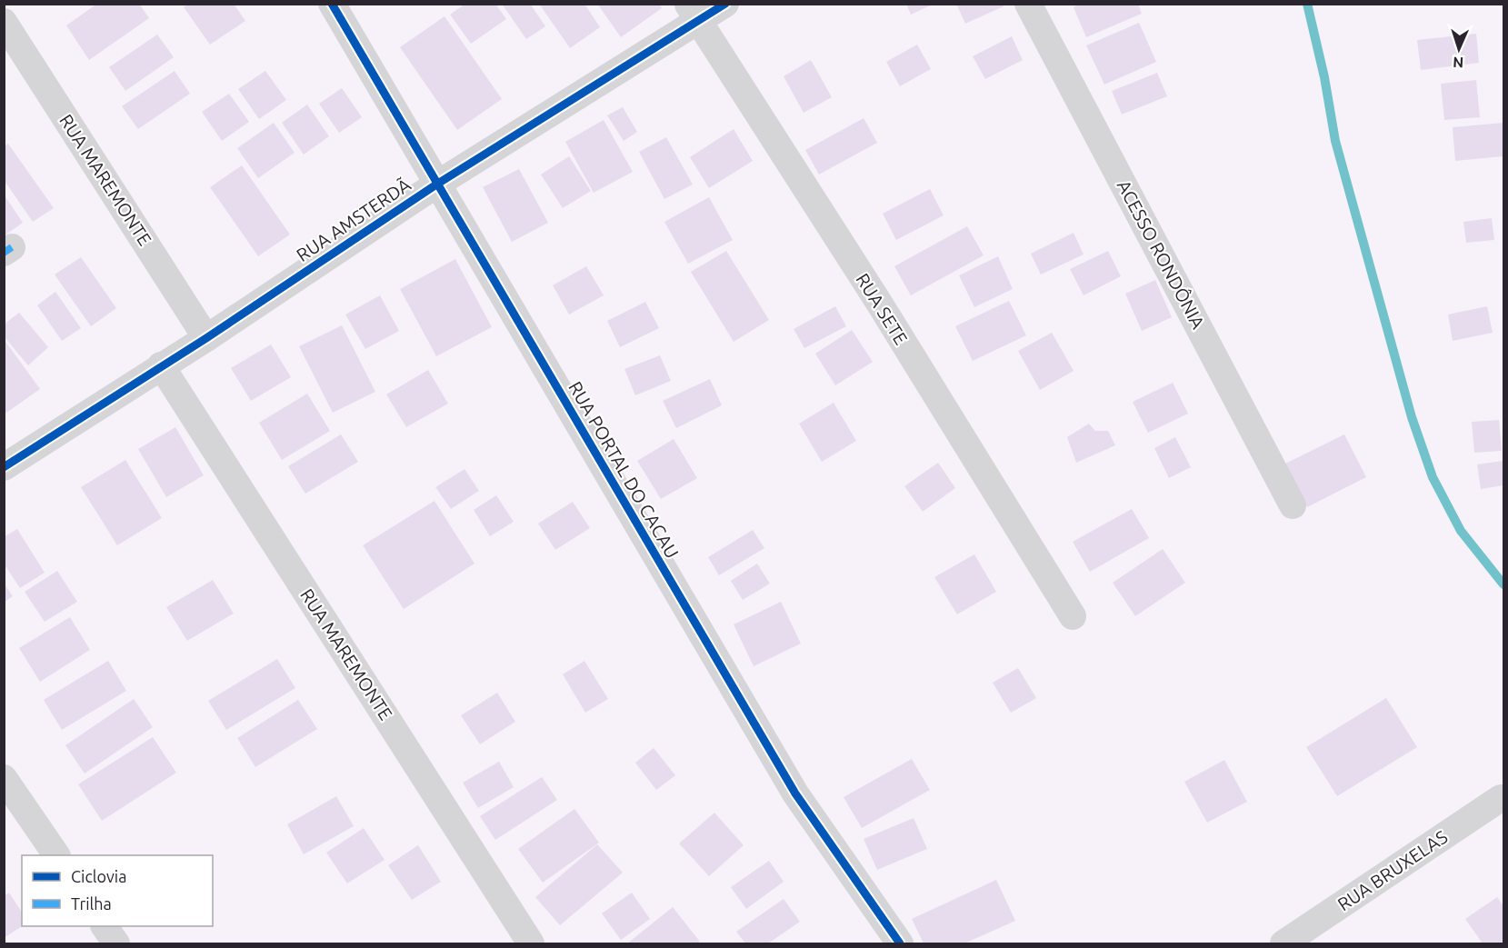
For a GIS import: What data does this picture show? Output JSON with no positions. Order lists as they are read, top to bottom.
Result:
{
  "streets": {
    "street": [
      "RUA MAREMONTE",
      "RUA AMSTERDÃ",
      "ACESSO RONDÔNIA",
      "RUA SETE",
      "RUA PORTAL DO CACAU",
      "RUA BRUXELAS"
    ]
  },
  "crossings": [
    ["RUA MAREMONTE", "RUA AMSTERDÃ"],
    ["RUA AMSTERDÃ", "RUA SETE"],
    ["RUA AMSTERDÃ", "RUA PORTAL DO CACAU"]
  ],
  "legend": ["Ciclovia", "Trilha"],
  "north": "bottom"
}
